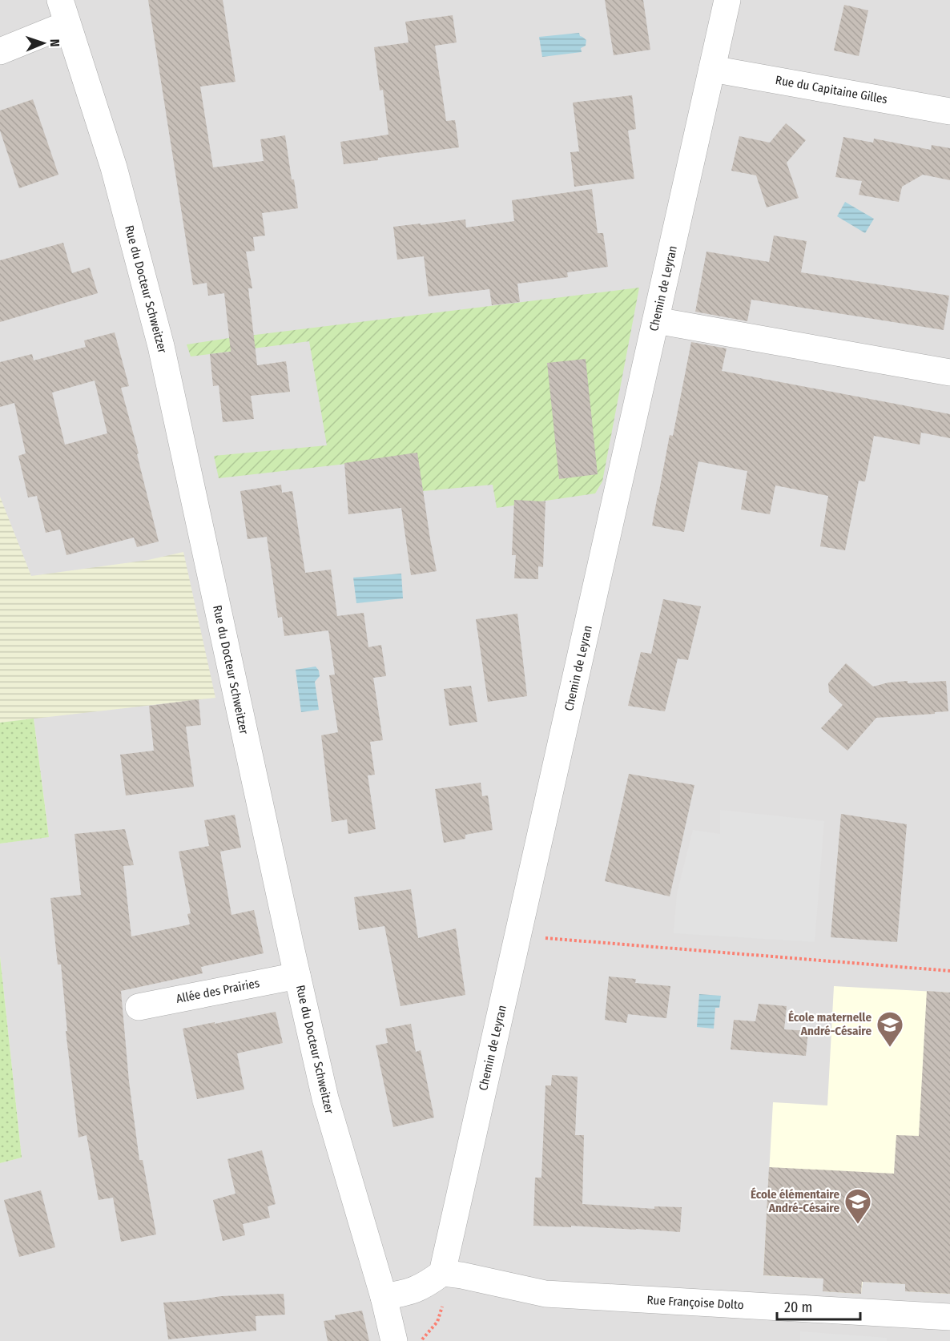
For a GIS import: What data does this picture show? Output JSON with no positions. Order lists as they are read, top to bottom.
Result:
{
  "streets": {
    "street": [
      "Rue du Capitaine Gilles",
      "Chemin de Leyran",
      "Rue du Docteur Schweitzer",
      "Allée des Prairies",
      "Rue Françoise Dolto"
    ]
  },
  "crossings": [
    ["Rue du Capitaine Gilles", "Chemin de Leyran"],
    ["Chemin de Leyran", "Rue Françoise Dolto"],
    ["Rue du Docteur Schweitzer", "Allée des Prairies"]
  ],
  "places": {
    "school or university": ["École maternelle André-Césaire", "École élémentaire André-Césaire"]
  },
  "scale_bar": "20 m",
  "north": "right"
}
